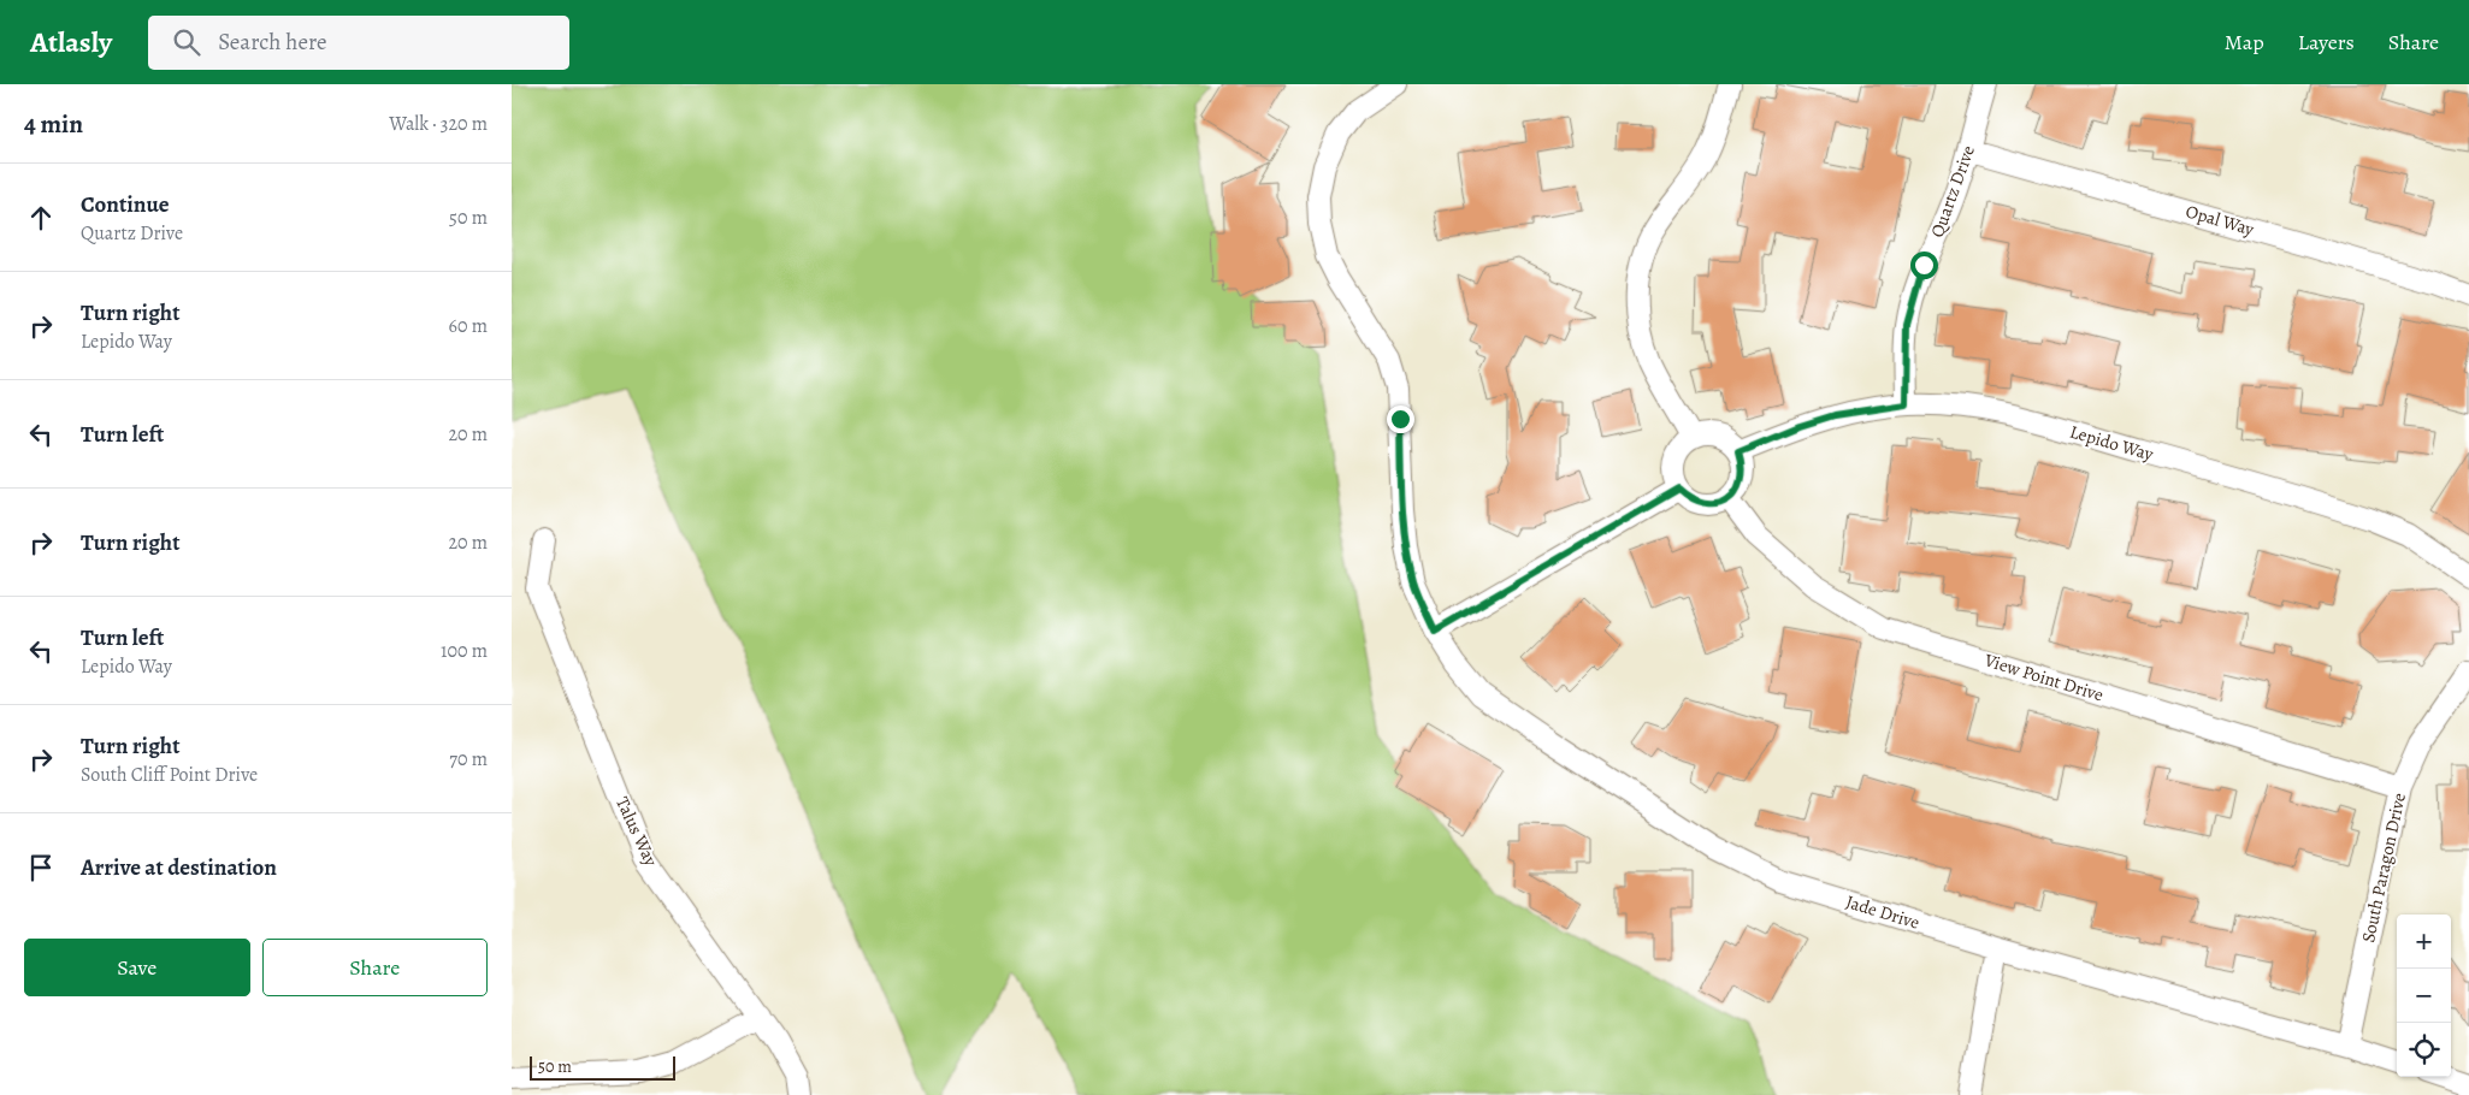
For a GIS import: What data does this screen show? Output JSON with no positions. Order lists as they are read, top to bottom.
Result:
{
  "streets": {
    "street": [
      "Quartz Drive",
      "Opal Way",
      "Lepido Way",
      "View Point Drive",
      "Talus Way",
      "South Paragon Drive",
      "Jade Drive"
    ]
  },
  "crossings": [
    ["Quartz Drive", "Opal Way"],
    ["Quartz Drive", "Lepido Way"],
    ["Lepido Way", "View Point Drive"],
    ["View Point Drive", "South Paragon Drive"],
    ["South Paragon Drive", "Jade Drive"]
  ],
  "scale_bar": "50 m",
  "page": {
    "header": "Atlasly",
    "search": "Search here",
    "nav": ["Map", "Layers", "Share"],
    "heading": ["4 min", "Walk · 320 m"],
    "list": [
      ["Continue", "Quartz Drive", "50 m"],
      ["Turn right", "Lepido Way", "60 m"],
      ["Turn left", "20 m"],
      ["Turn right", "20 m"],
      ["Turn left", "Lepido Way", "100 m"],
      ["Turn right", "South Cliff Point Drive", "70 m"],
      "Arrive at destination"
    ],
    "map_buttons": ["+", "−"],
    "buttons": ["Save", "Share"],
    "scale": "50 m"
  }
}
